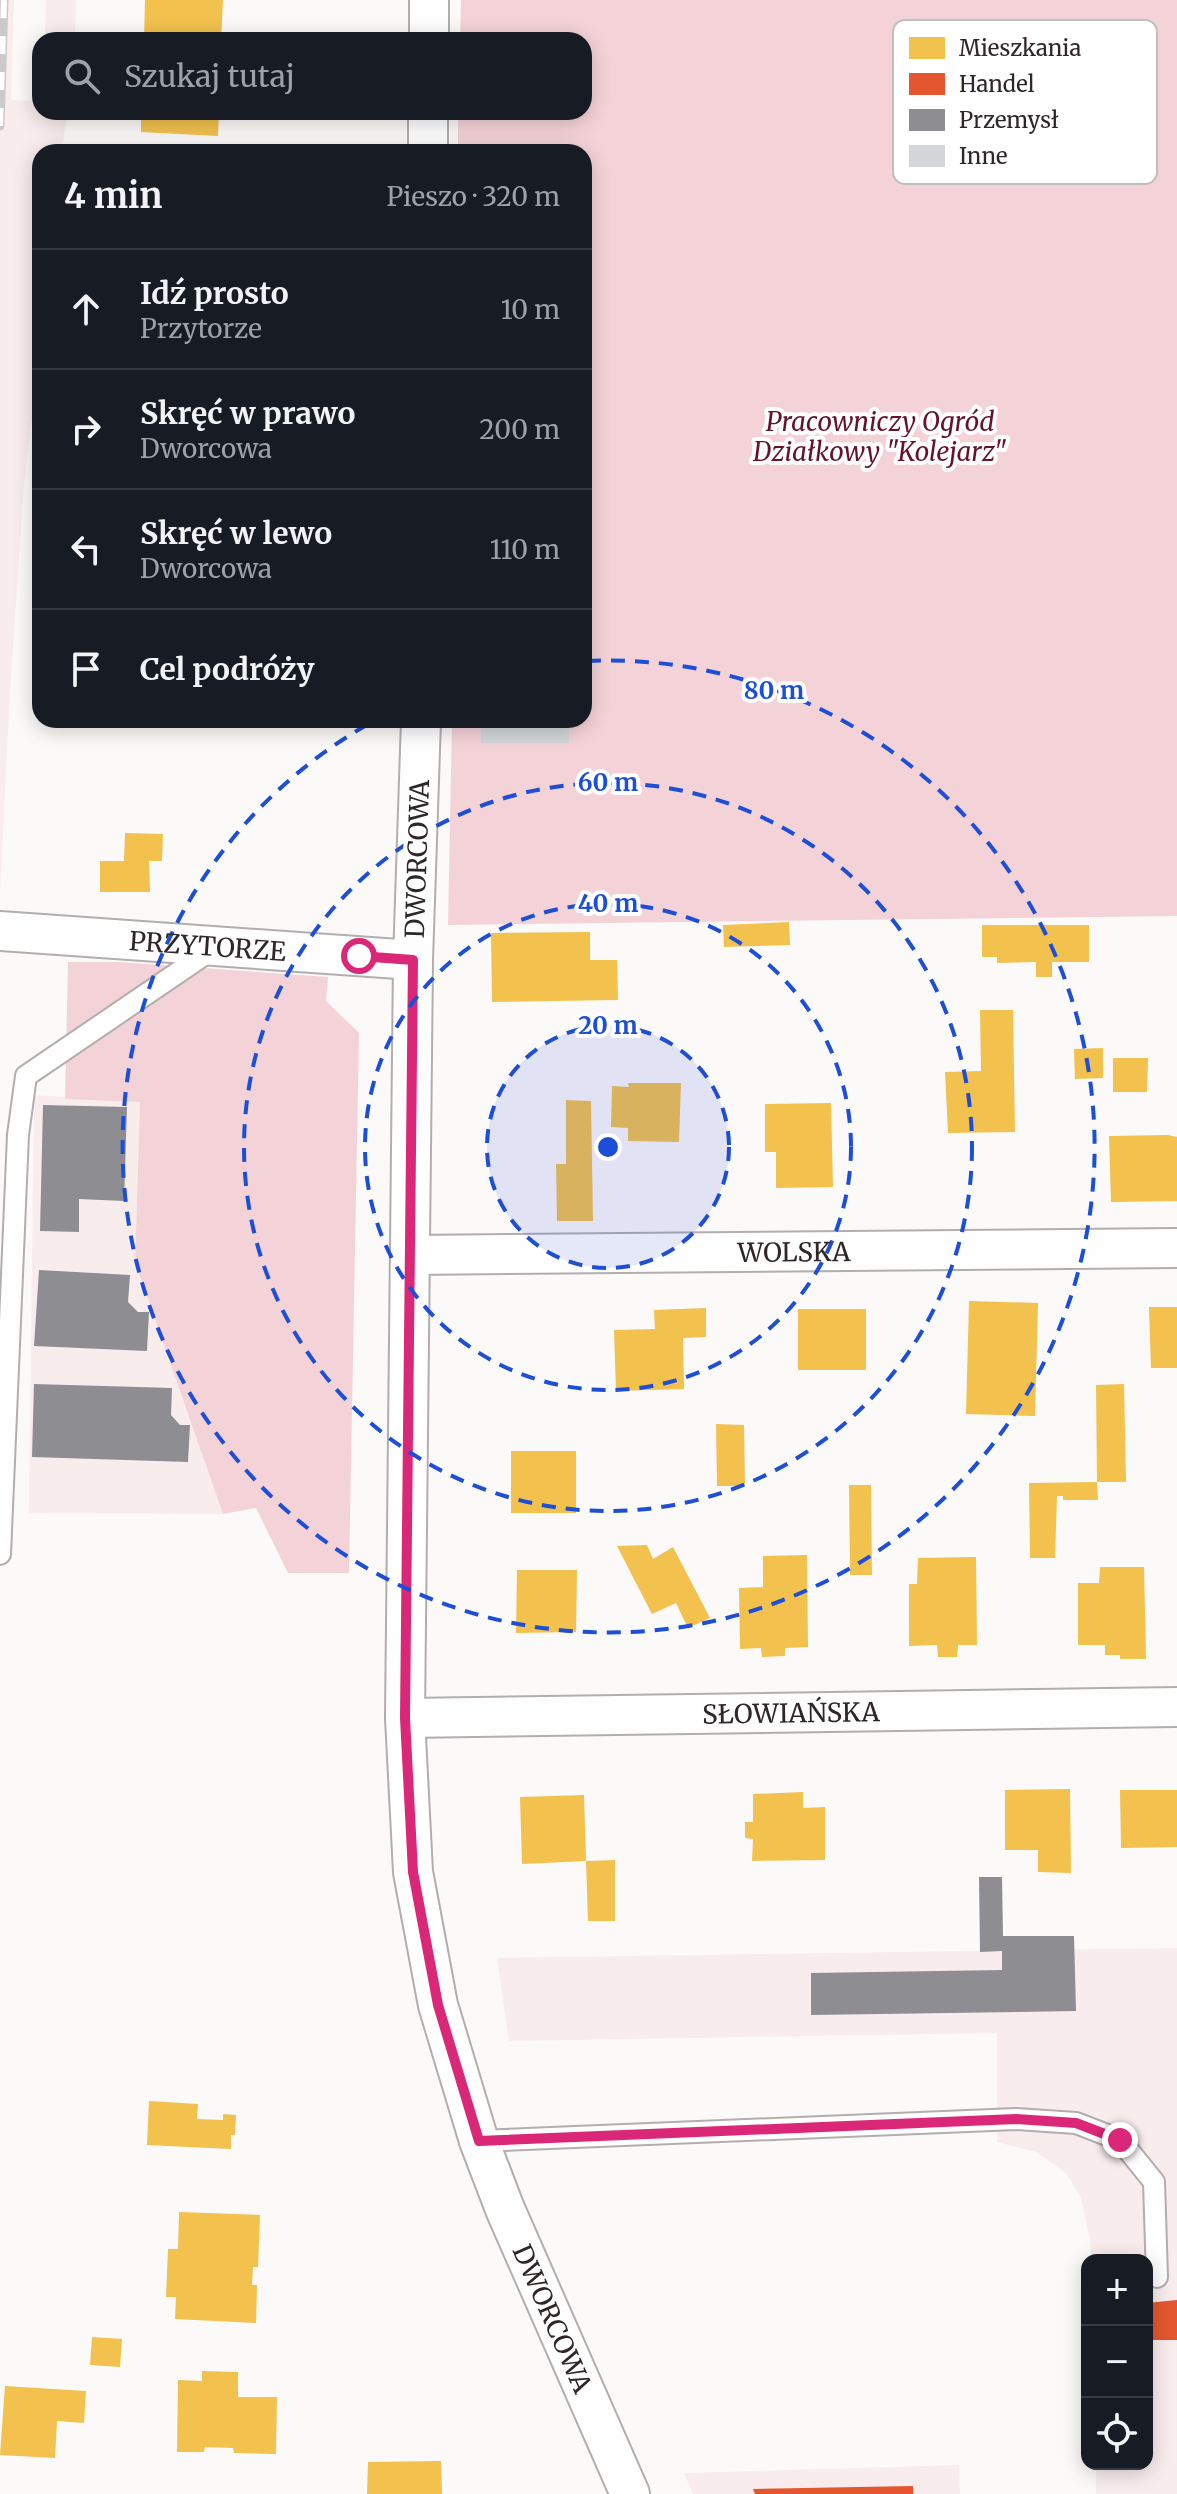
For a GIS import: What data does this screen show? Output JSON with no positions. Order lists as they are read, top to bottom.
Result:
{
  "streets": {
    "street": [
      "DWORCOWA",
      "PRZYTORZE",
      "WOLSKA",
      "SŁOWIAŃSKA"
    ]
  },
  "crossings": [
    ["DWORCOWA", "PRZYTORZE"],
    ["DWORCOWA", "WOLSKA"],
    ["DWORCOWA", "SŁOWIAŃSKA"]
  ],
  "parks": ["Pracowniczy Ogród Działkowy \"Kolejarz\""],
  "legend": [
    "Mieszkania",
    "Handel",
    "Przemysł",
    "Inne"
  ],
  "page": {
    "search": "Szukaj tutaj",
    "heading": ["4 min", "Pieszo · 320 m"],
    "list": [
      ["Idź prosto", "Przytorze", "10 m"],
      ["Skręć w prawo", "Dworcowa", "200 m"],
      ["Skręć w lewo", "Dworcowa", "110 m"],
      "Cel podróży"
    ],
    "map_buttons": ["+", "−"]
  },
  "rings": [
    "80 m",
    "60 m",
    "40 m",
    "20 m"
  ]
}
